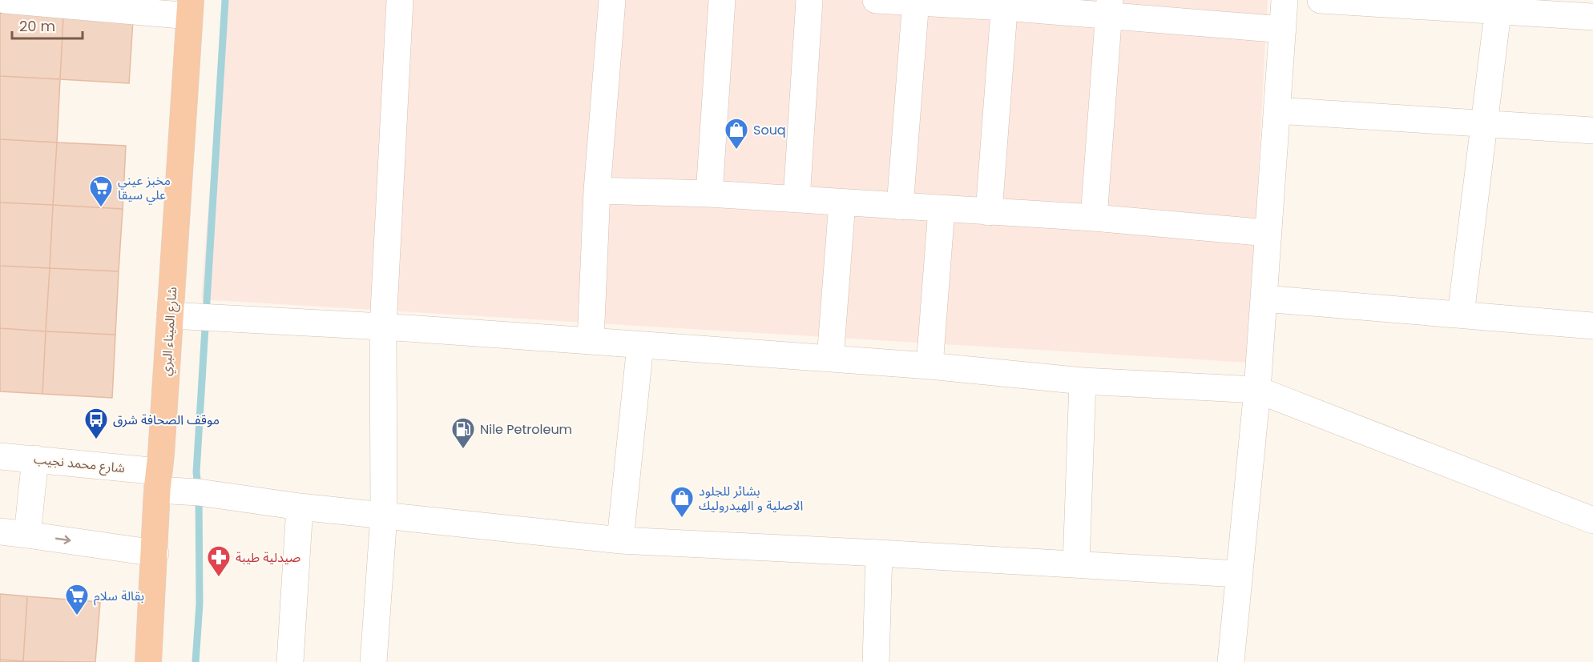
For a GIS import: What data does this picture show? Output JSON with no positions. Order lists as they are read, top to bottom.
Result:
{
  "streets": {
    "highway": ["شارع الميناء البري"],
    "street": ["شارع محمد نجيب"]
  },
  "crossings": [
    ["شارع الميناء البري", "شارع محمد نجيب"]
  ],
  "places": {
    "shop": ["Souq", "بشائر للجلود الاصلية و الهيدروليك"],
    "supermarket": ["مخبز عيني علي سيقا", "بقالة سلام"],
    "bus stop": ["موقف الصحافة شرق"],
    "fuel station": ["Nile Petroleum"],
    "pharmacy": ["صيدلية طيبة"]
  },
  "scale_bar": "20 m"
}
